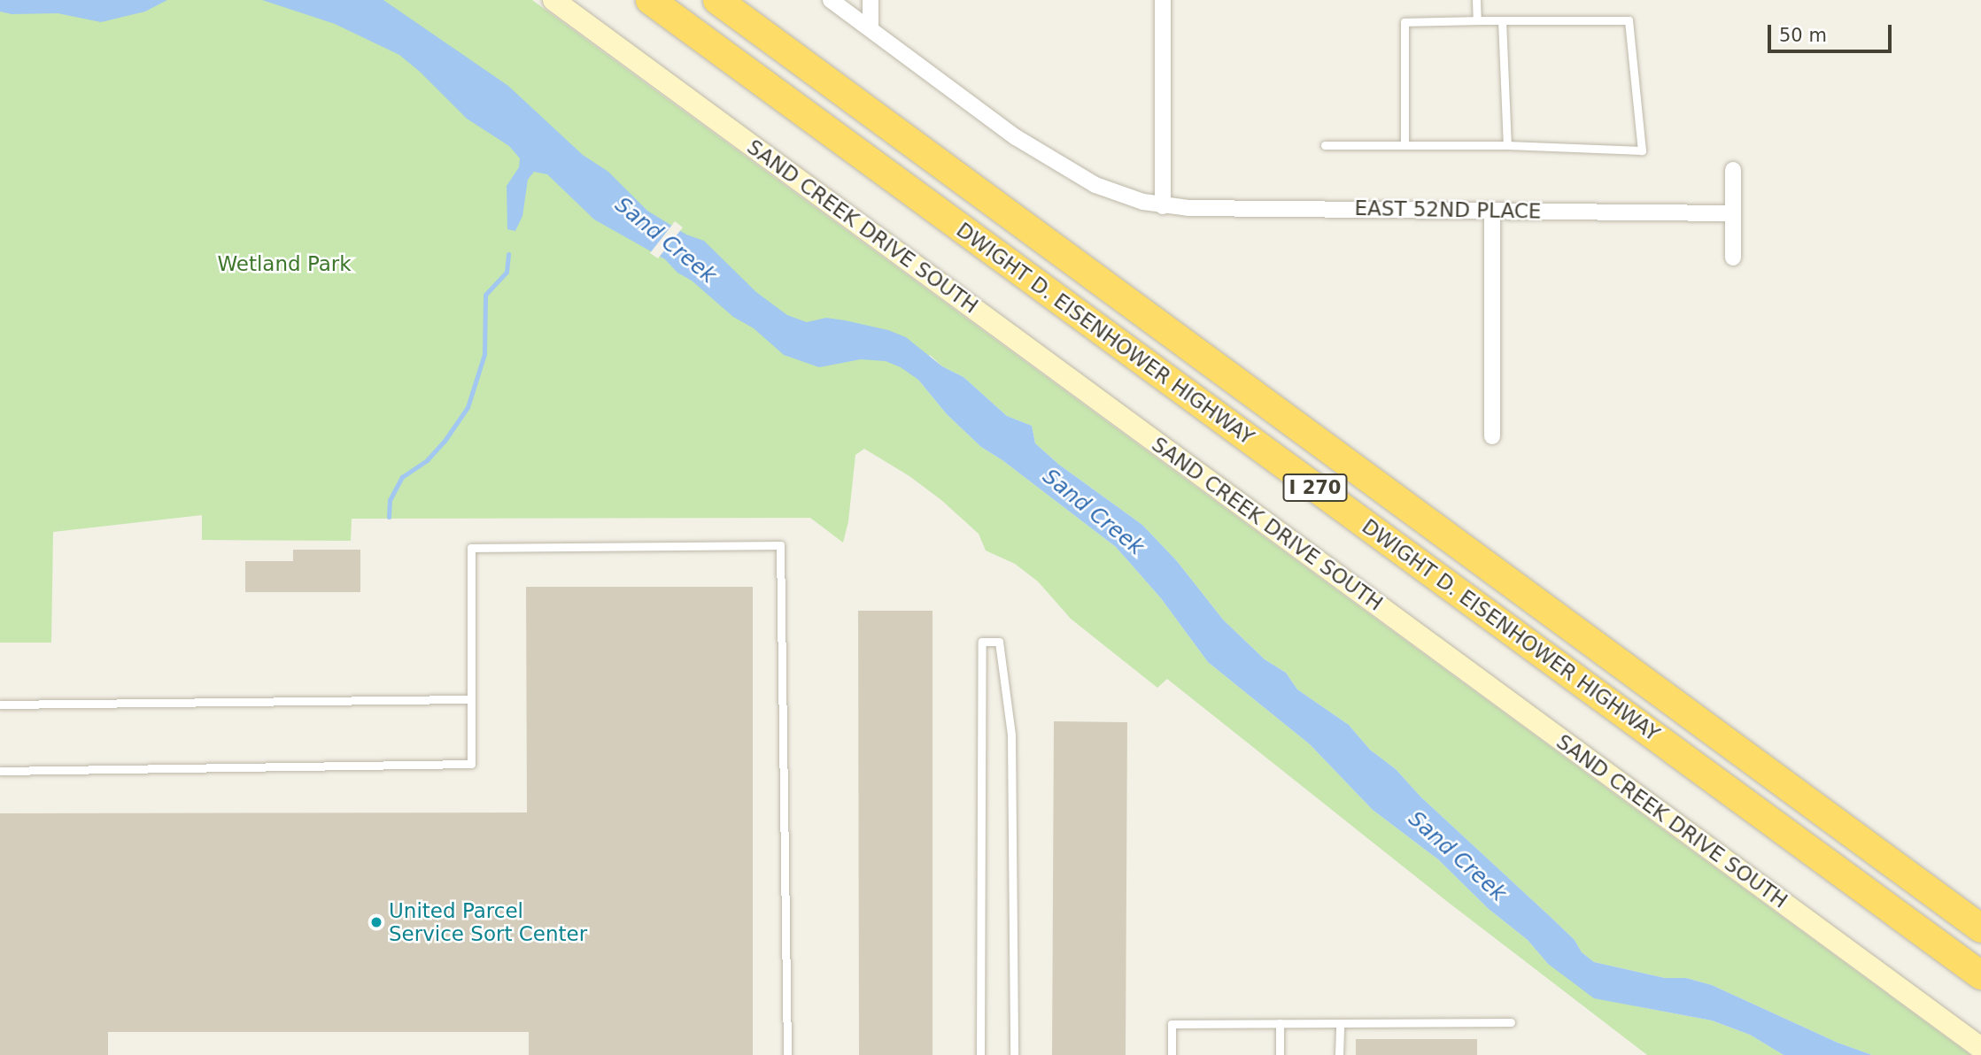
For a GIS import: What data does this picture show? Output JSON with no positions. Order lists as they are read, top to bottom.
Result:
{
  "streets": {
    "highway": ["DWIGHT D. EISENHOWER HIGHWAY", "I 270"],
    "main road": ["SAND CREEK DRIVE SOUTH"],
    "street": ["EAST 52ND PLACE"]
  },
  "water": ["Sand Creek"],
  "parks": ["Wetland Park"],
  "places": ["United Parcel Service Sort Center"],
  "scale_bar": "50 m"
}
